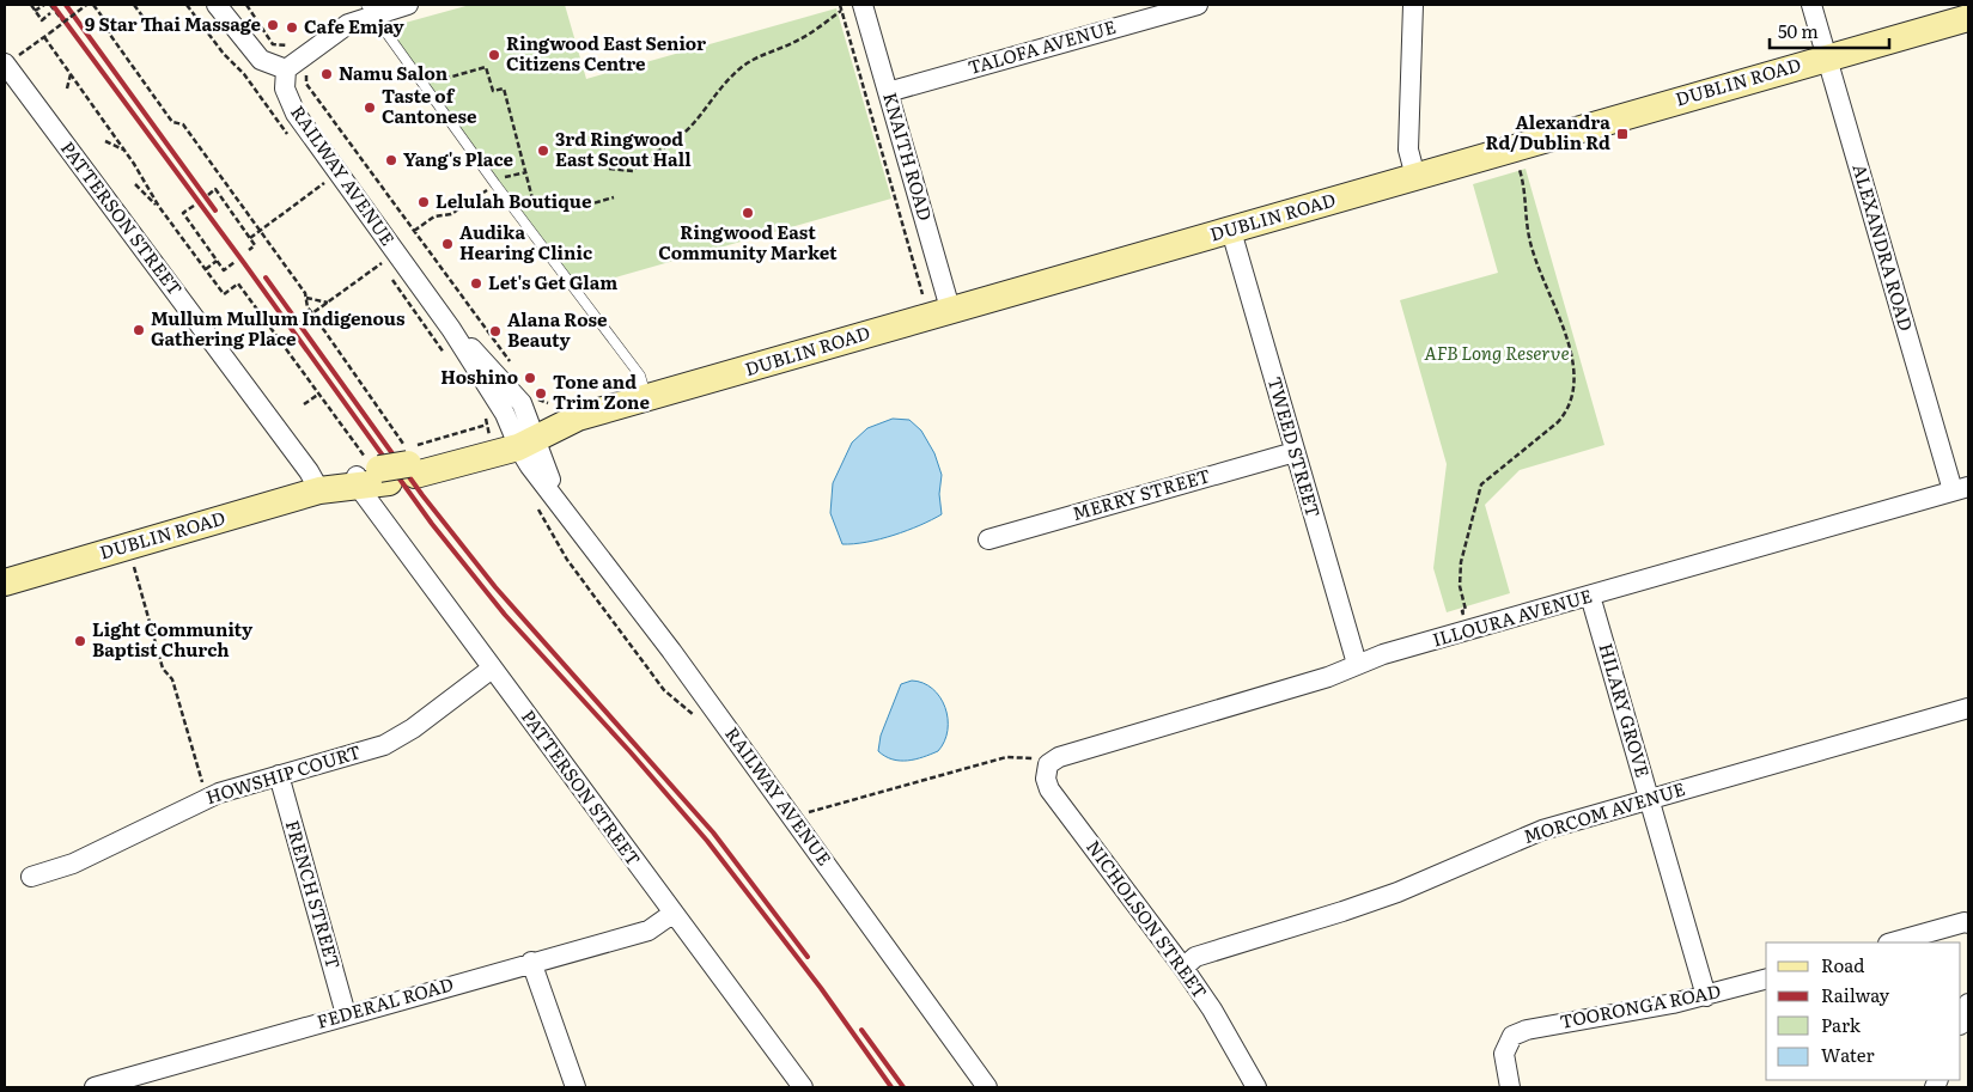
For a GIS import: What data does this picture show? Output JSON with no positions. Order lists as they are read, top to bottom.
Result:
{
  "streets": {
    "main road": ["DUBLIN ROAD"],
    "street": [
      "TALOFA AVENUE",
      "KNAITH ROAD",
      "RAILWAY AVENUE",
      "PATTERSON STREET",
      "ALEXANDRA ROAD",
      "TWEED STREET",
      "MERRY STREET",
      "ILLOURA AVENUE",
      "HILARY GROVE",
      "HOWSHIP COURT",
      "MORCOM AVENUE",
      "FRENCH STREET",
      "NICHOLSON STREET",
      "FEDERAL ROAD",
      "TOORONGA ROAD"
    ]
  },
  "crossings": [
    ["TALOFA AVENUE", "KNAITH ROAD"],
    ["DUBLIN ROAD", "KNAITH ROAD"],
    ["DUBLIN ROAD", "RAILWAY AVENUE"],
    ["DUBLIN ROAD", "PATTERSON STREET"],
    ["DUBLIN ROAD", "ALEXANDRA ROAD"],
    ["DUBLIN ROAD", "TWEED STREET"],
    ["PATTERSON STREET", "HOWSHIP COURT"],
    ["PATTERSON STREET", "FEDERAL ROAD"],
    ["ALEXANDRA ROAD", "ILLOURA AVENUE"],
    ["TWEED STREET", "MERRY STREET"],
    ["TWEED STREET", "ILLOURA AVENUE"],
    ["ILLOURA AVENUE", "HILARY GROVE"],
    ["ILLOURA AVENUE", "NICHOLSON STREET"],
    ["HILARY GROVE", "MORCOM AVENUE"],
    ["HILARY GROVE", "TOORONGA ROAD"],
    ["HOWSHIP COURT", "FRENCH STREET"],
    ["MORCOM AVENUE", "NICHOLSON STREET"],
    ["FRENCH STREET", "FEDERAL ROAD"]
  ],
  "parks": ["AFB Long Reserve"],
  "places": {
    "other": [
      "9 Star Thai Massage",
      "Cafe Emjay",
      "Ringwood East Senior Citizens Centre",
      "Namu Salon",
      "Taste of Cantonese",
      "3rd Ringwood East Scout Hall",
      "Yang's Place",
      "Lelulah Boutique",
      "Ringwood East Community Market",
      "Audika Hearing Clinic",
      "Let's Get Glam",
      "Mullum Mullum Indigenous Gathering Place",
      "Alana Rose Beauty",
      "Hoshino",
      "Tone and Trim Zone",
      "Light Community Baptist Church"
    ],
    "transit": ["Alexandra Rd/Dublin Rd"]
  },
  "legend": [
    "Road",
    "Railway",
    "Park",
    "Water"
  ],
  "scale_bar": "50 m"
}
